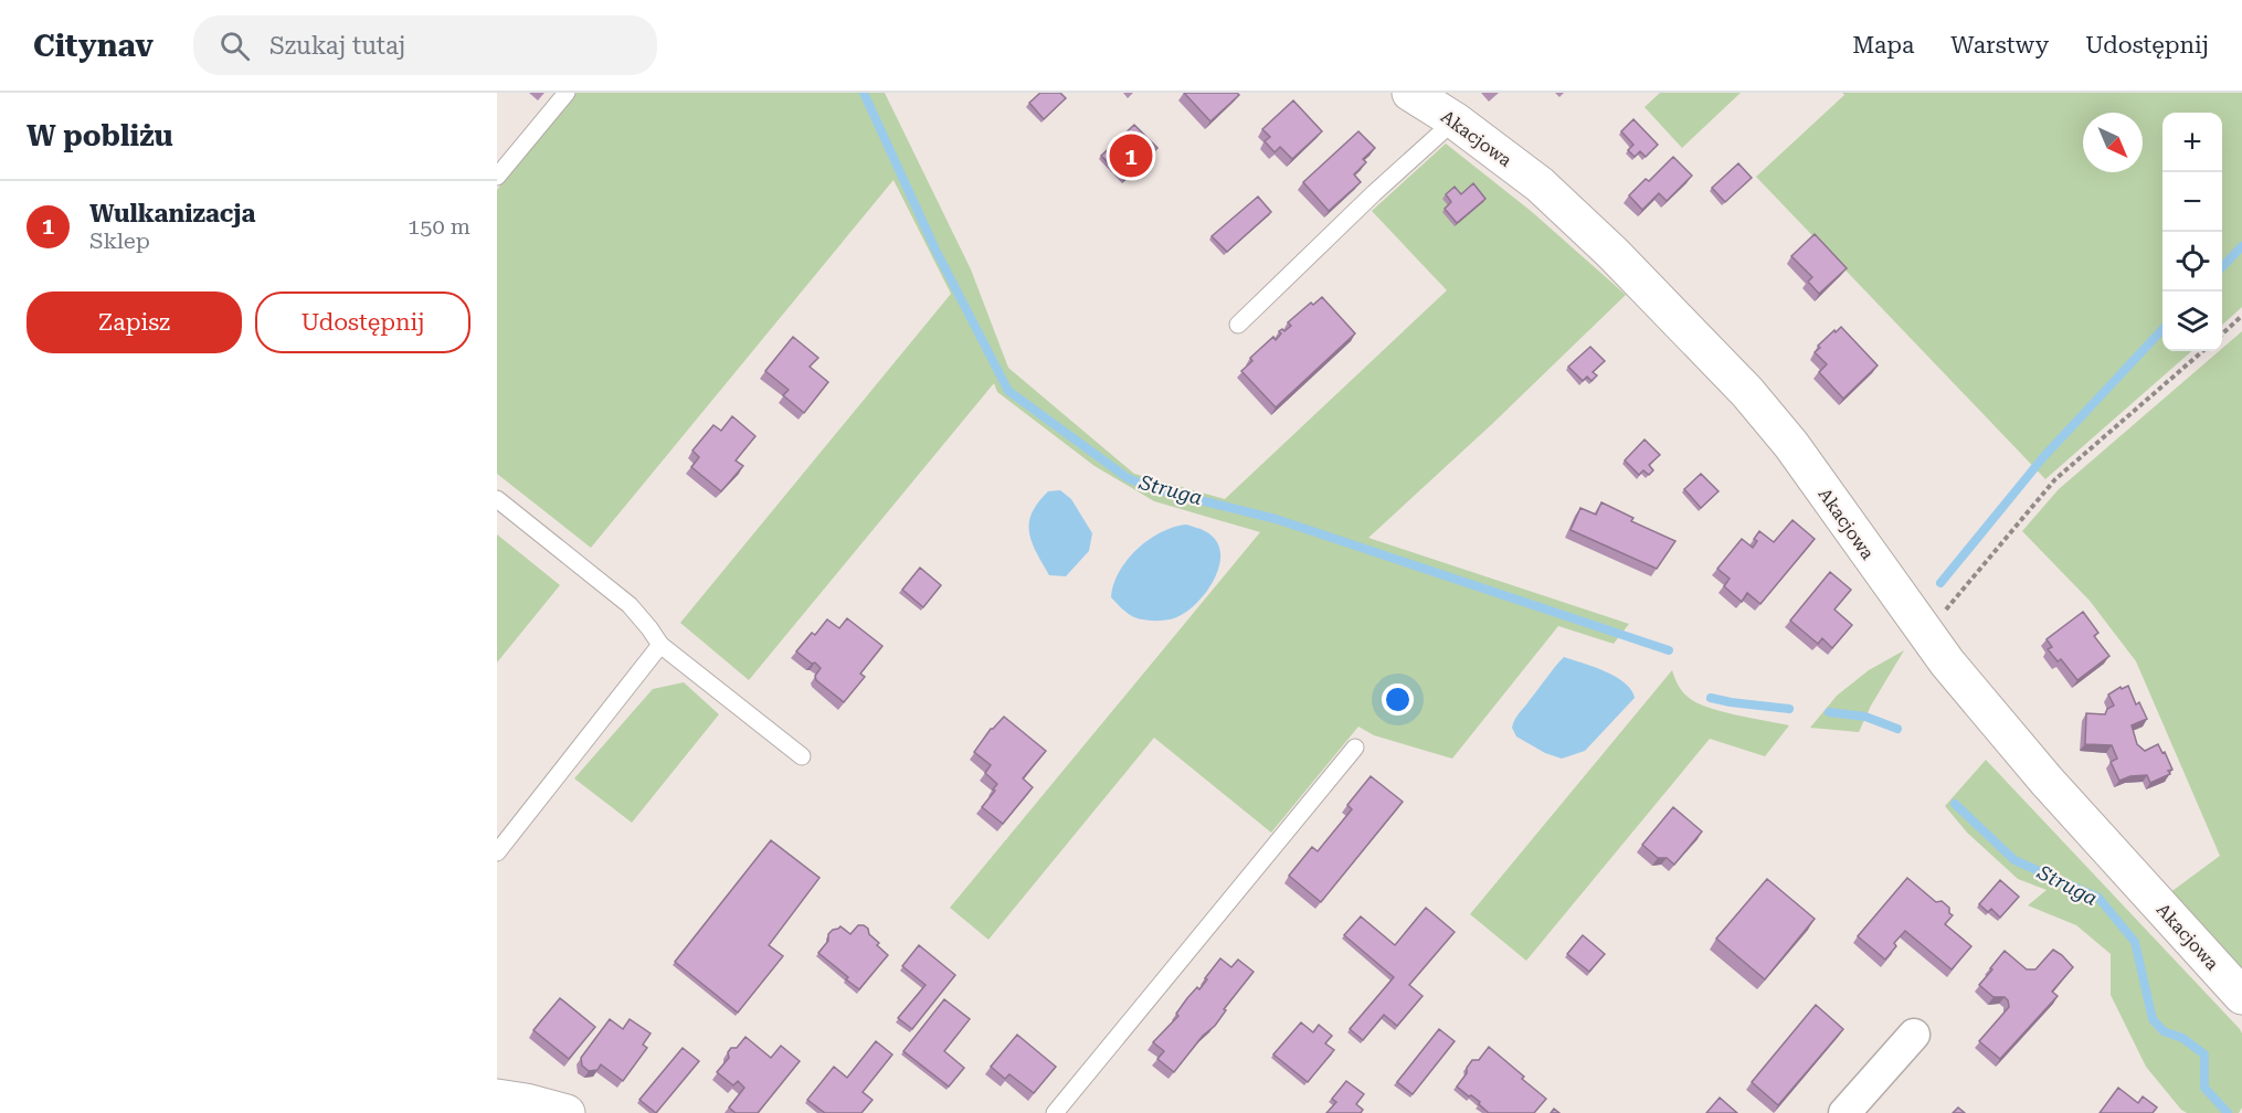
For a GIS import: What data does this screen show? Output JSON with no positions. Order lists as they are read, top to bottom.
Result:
{
  "streets": {
    "street": ["Akacjowa"]
  },
  "water": ["Struga"],
  "north": "bottom right",
  "page": {
    "header": "Citynav",
    "search": "Szukaj tutaj",
    "nav": ["Mapa", "Warstwy", "Udostępnij"],
    "heading": "W pobliżu",
    "map_buttons": ["+", "−"],
    "pins": "1",
    "list": [
      {
        "mark": "1",
        "name": "Wulkanizacja",
        "note": "Sklep",
        "value": "150 m"
      }
    ],
    "buttons": ["Zapisz", "Udostępnij"]
  }
}
